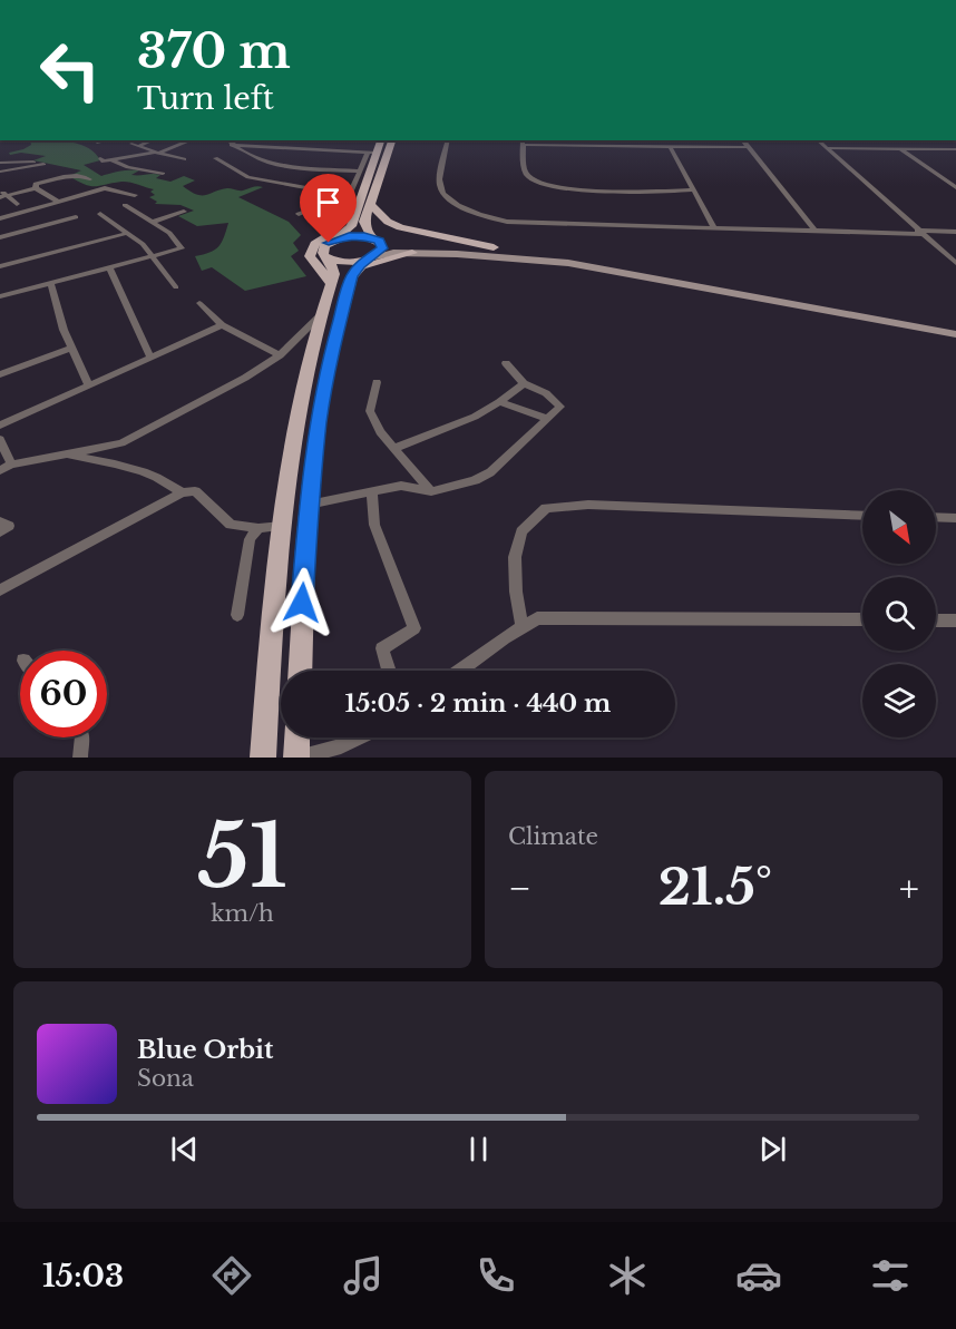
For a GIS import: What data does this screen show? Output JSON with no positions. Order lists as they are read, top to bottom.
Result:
{
  "north": "bottom right",
  "page": {
    "turn": ["370 m", "Turn left"],
    "limit": "60",
    "trip": "15:05 · 2 min · 440 m",
    "tile": [
      ["51", "km/h"],
      "Climate"
    ],
    "heat": ["−", "21.5°", "+"],
    "song": ["Blue Orbit", "Sona"],
    "tabs": "15:03"
  }
}
